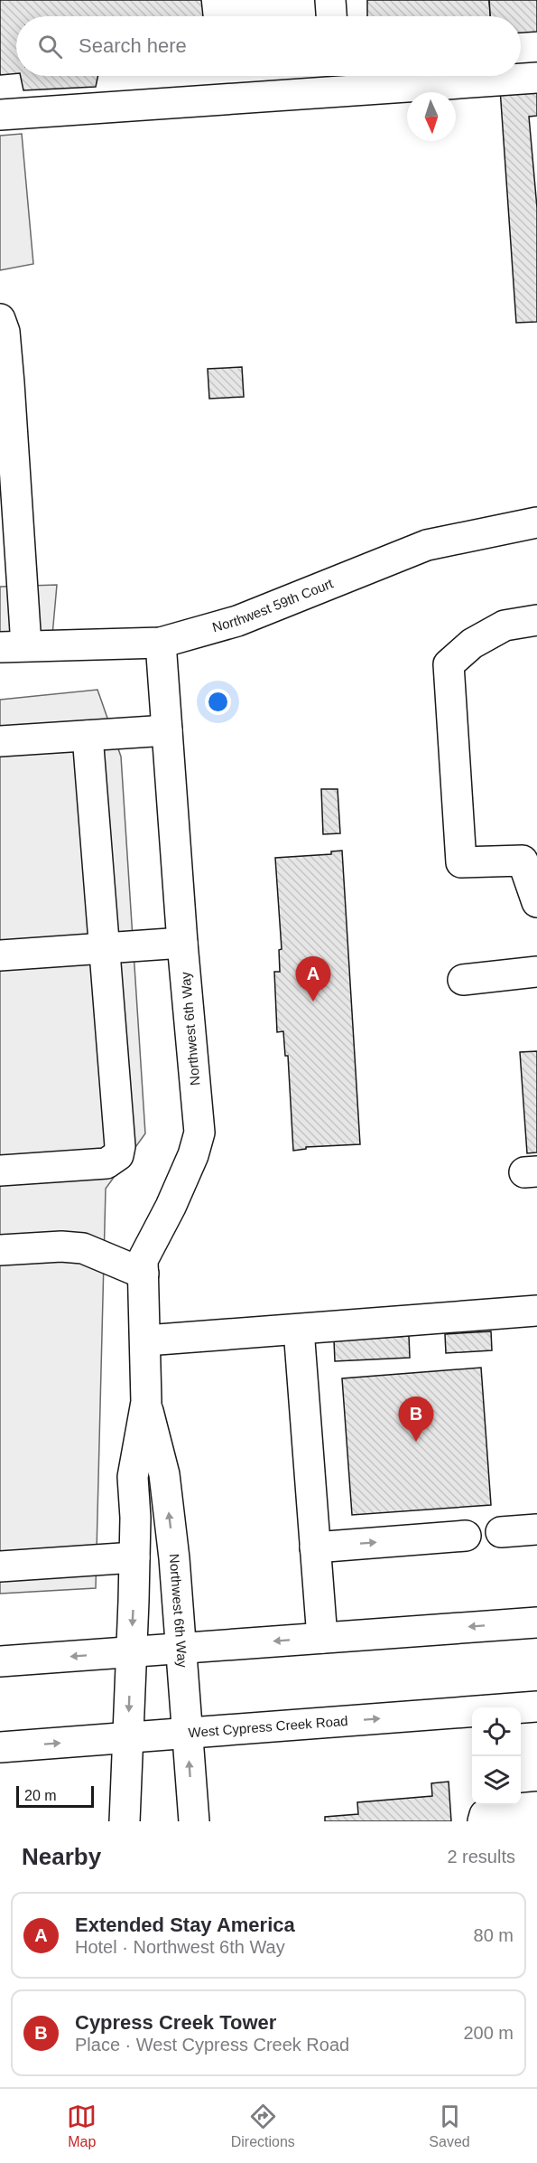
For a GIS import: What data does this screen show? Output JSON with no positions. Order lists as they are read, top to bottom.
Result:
{
  "streets": {
    "street": ["Northwest 59th Court", "Northwest 6th Way", "West Cypress Creek Road"]
  },
  "crossings": [
    ["Northwest 59th Court", "Northwest 6th Way"],
    ["Northwest 6th Way", "West Cypress Creek Road"]
  ],
  "scale_bar": "20 m",
  "north": "bottom",
  "page": {
    "search": "Search here",
    "pins": ["A", "B"],
    "scale": "20 m",
    "heading": ["Nearby", "2 results"],
    "list": [
      {
        "mark": "A",
        "name": "Extended Stay America",
        "note": "Hotel · Northwest 6th Way",
        "value": "80 m"
      },
      {
        "mark": "B",
        "name": "Cypress Creek Tower",
        "note": "Place · West Cypress Creek Road",
        "value": "200 m"
      }
    ],
    "nav": ["Map", "Directions", "Saved"]
  }
}
